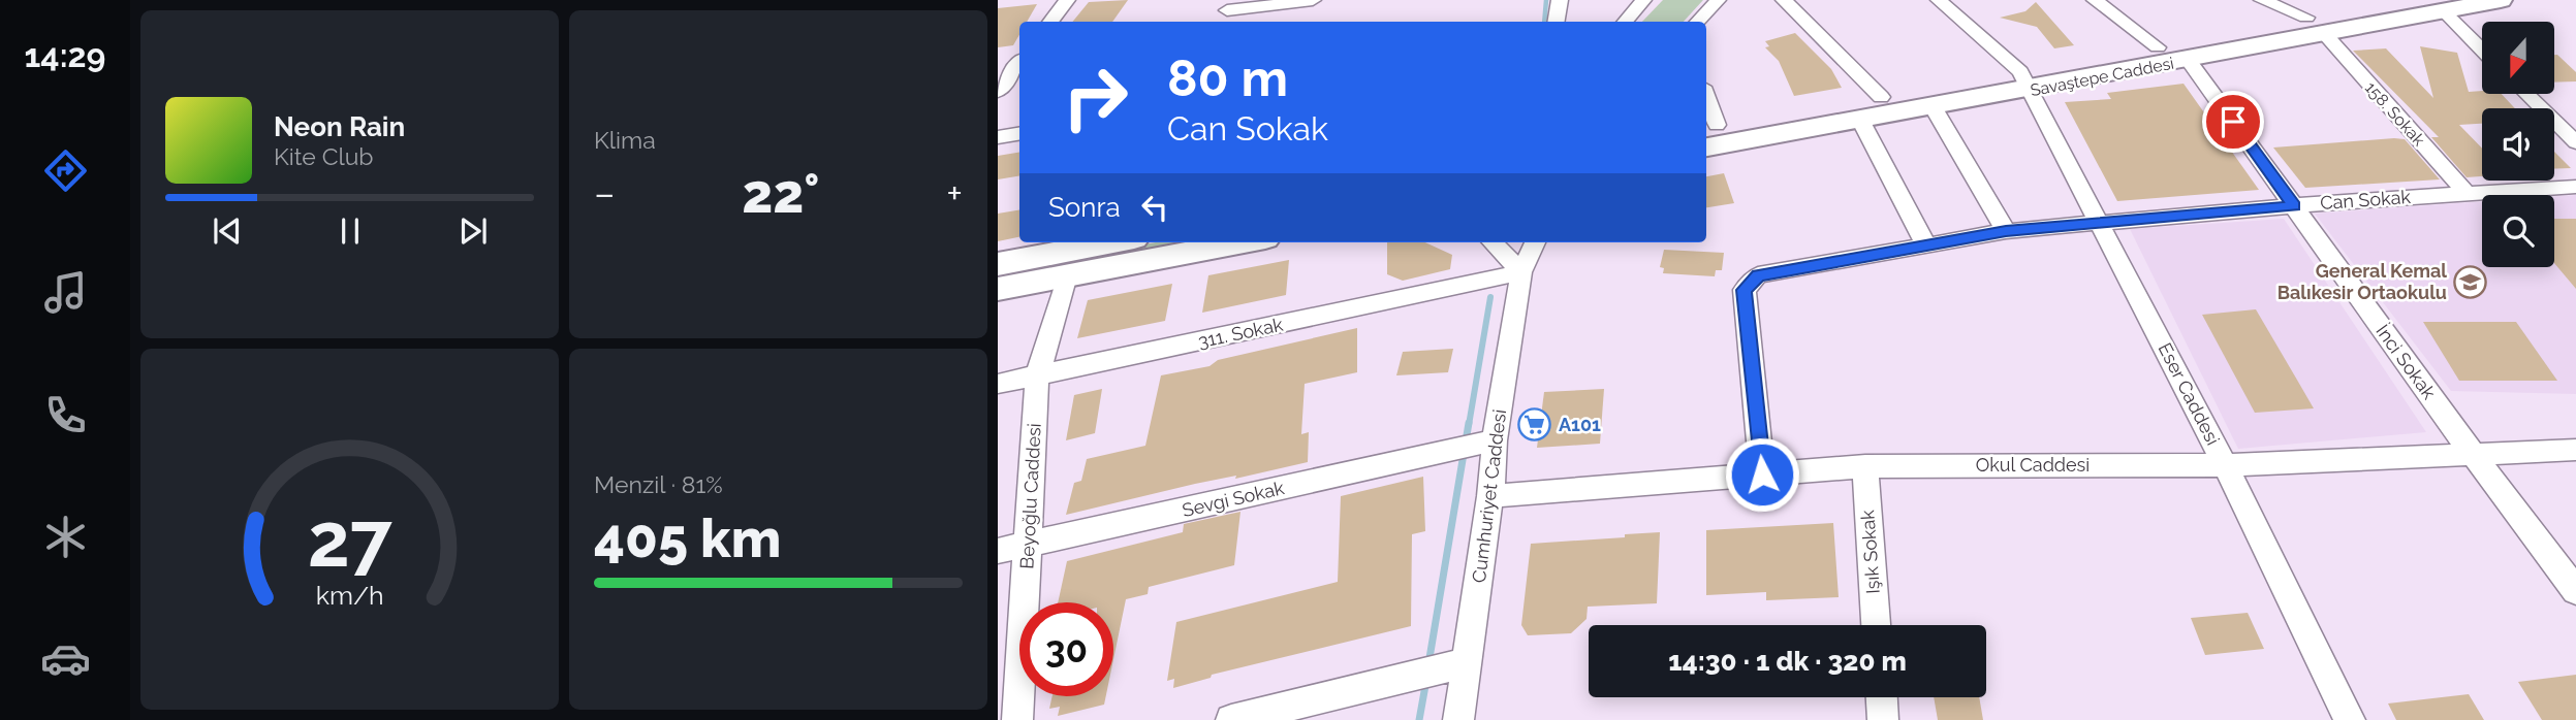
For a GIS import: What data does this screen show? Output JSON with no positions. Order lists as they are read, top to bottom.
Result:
{
  "streets": {
    "main road": ["Savaştepe Caddesi"],
    "street": [
      "158. Sokak",
      "Can Sokak",
      "311. Sokak",
      "İnci Sokak",
      "Eser Caddesi",
      "Okul Caddesi",
      "Beyoğlu Caddesi",
      "Cumhuriyet Caddesi",
      "Sevgi Sokak",
      "Işık Sokak"
    ]
  },
  "crossings": [
    ["Savaştepe Caddesi", "158. Sokak"],
    ["Savaştepe Caddesi", "İnci Sokak"],
    ["Savaştepe Caddesi", "Eser Caddesi"],
    ["158. Sokak", "Can Sokak"],
    ["Can Sokak", "İnci Sokak"],
    ["Can Sokak", "Eser Caddesi"],
    ["Can Sokak", "Okul Caddesi"],
    ["311. Sokak", "Beyoğlu Caddesi"],
    ["311. Sokak", "Cumhuriyet Caddesi"],
    ["İnci Sokak", "Okul Caddesi"],
    ["Eser Caddesi", "Okul Caddesi"],
    ["Okul Caddesi", "Cumhuriyet Caddesi"],
    ["Okul Caddesi", "Işık Sokak"],
    ["Beyoğlu Caddesi", "Sevgi Sokak"],
    ["Cumhuriyet Caddesi", "Sevgi Sokak"]
  ],
  "places": {
    "school or university": ["General Kemal Balıkesir Ortaokulu"],
    "supermarket": ["A101"]
  },
  "north": "bottom",
  "page": {
    "tabs": "14:29",
    "tile": [
      "Klima",
      ["Menzil · 81%", "405 km"]
    ],
    "turn": ["80 m", "Can Sokak"],
    "song": ["Neon Rain", "Kite Club"],
    "heat": ["−", "22°", "+"],
    "then": "Sonra",
    "limit": "30",
    "trip": "14:30 · 1 dk · 320 m",
    "gauge": ["27", "km/h"]
  }
}
